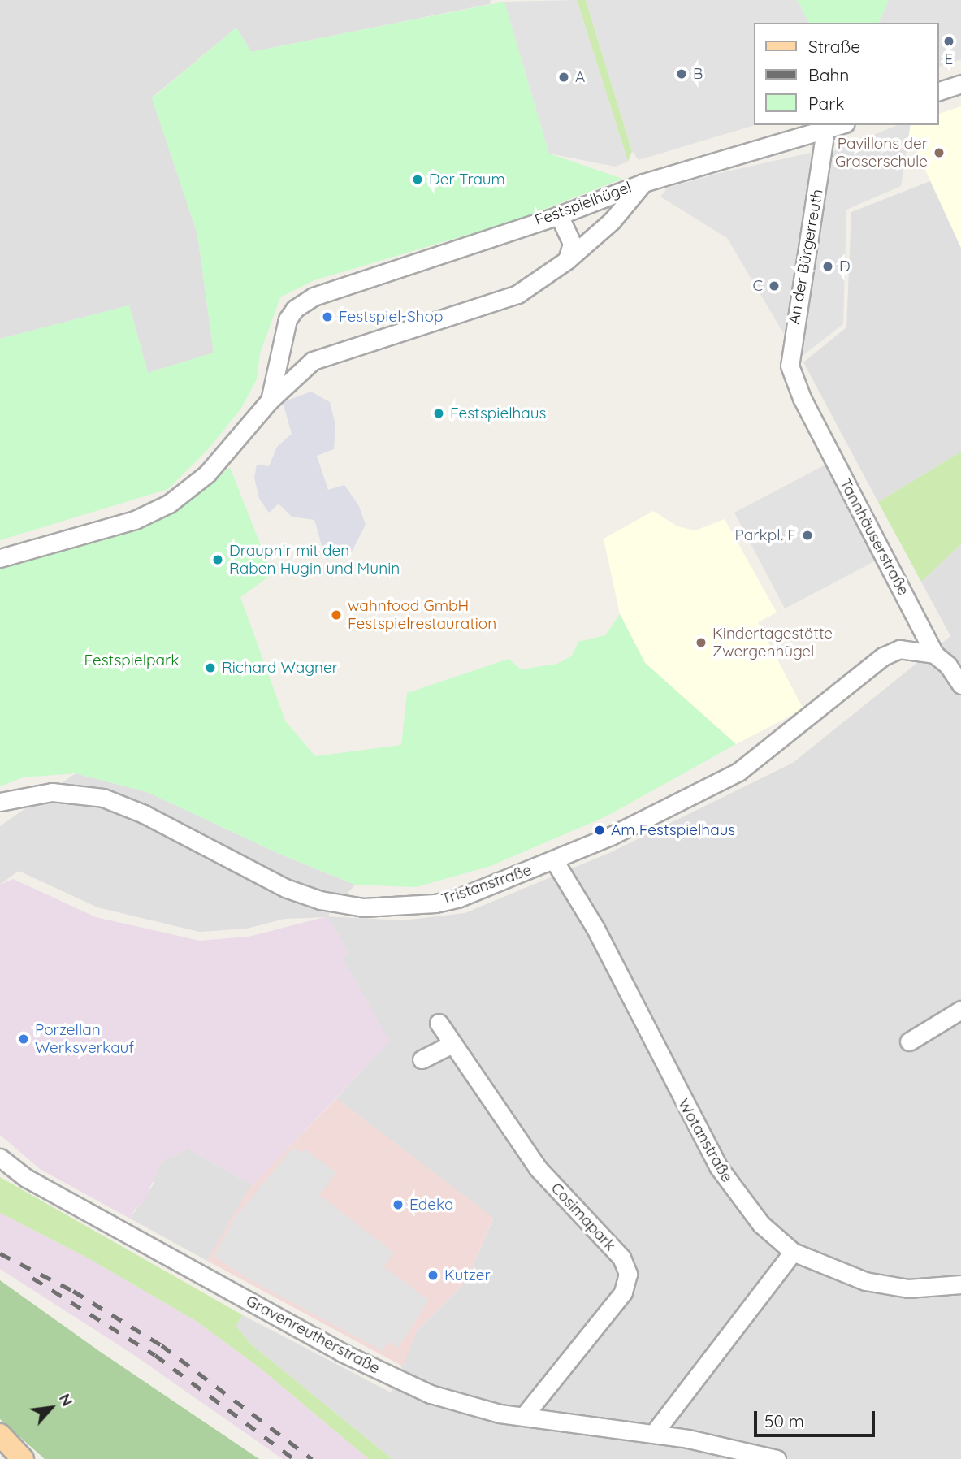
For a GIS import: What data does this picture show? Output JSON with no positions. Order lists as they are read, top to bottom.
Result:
{
  "streets": {
    "street": [
      "Festspielhügel",
      "An der Bürgerreuth",
      "Tannhäuserstraße",
      "Tristanstraße",
      "Wotanstraße",
      "Cosimapark",
      "Gravenreutherstraße"
    ]
  },
  "crossings": [
    ["An der Bürgerreuth", "Tannhäuserstraße"],
    ["Tannhäuserstraße", "Tristanstraße"],
    ["Tristanstraße", "Wotanstraße"],
    ["Cosimapark", "Gravenreutherstraße"]
  ],
  "parks": ["Festspielpark"],
  "places": [
    "E",
    "B",
    "A",
    "Pavillons der Graserschule",
    "Der Traum",
    "D",
    "C",
    "Festspiel-Shop",
    "Festspielhaus",
    "Parkpl. F",
    "Draupnir mit den Raben Hugin und Munin",
    "wahnfood GmbH Festspielrestauration",
    "Kindertagestätte Zwergenhügel",
    "Richard Wagner",
    "Am Festspielhaus",
    "Porzellan Werksverkauf",
    "Edeka",
    "Kutzer"
  ],
  "legend": ["Straße", "Bahn", "Park"],
  "scale_bar": "50 m",
  "north": "top right"
}
